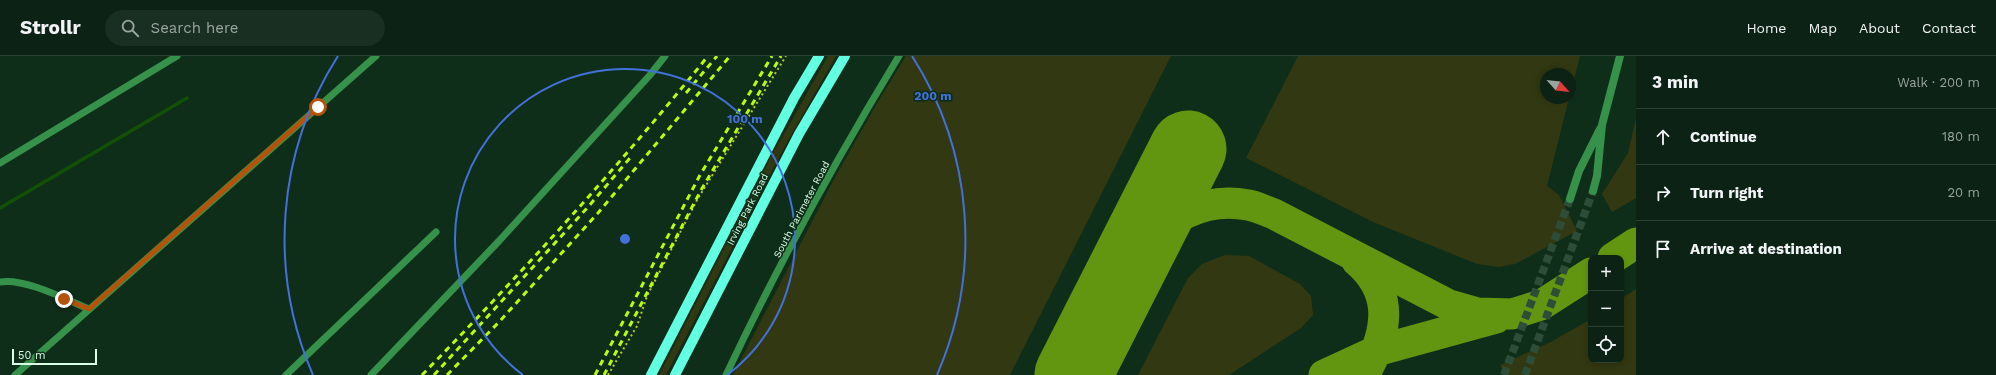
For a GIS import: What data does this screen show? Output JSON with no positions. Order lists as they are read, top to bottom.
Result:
{
  "streets": {
    "main road": ["Irving Park Road"],
    "lane": ["South Parimeter Road"]
  },
  "scale_bar": "50 m",
  "north": "bottom right",
  "page": {
    "header": "Strollr",
    "search": "Search here",
    "nav": [
      "Home",
      "Map",
      "About",
      "Contact"
    ],
    "heading": ["3 min", "Walk · 200 m"],
    "list": [
      ["Continue", "180 m"],
      ["Turn right", "20 m"],
      "Arrive at destination"
    ],
    "map_buttons": ["+", "−"],
    "scale": "50 m"
  },
  "rings": ["200 m", "100 m"]
}
